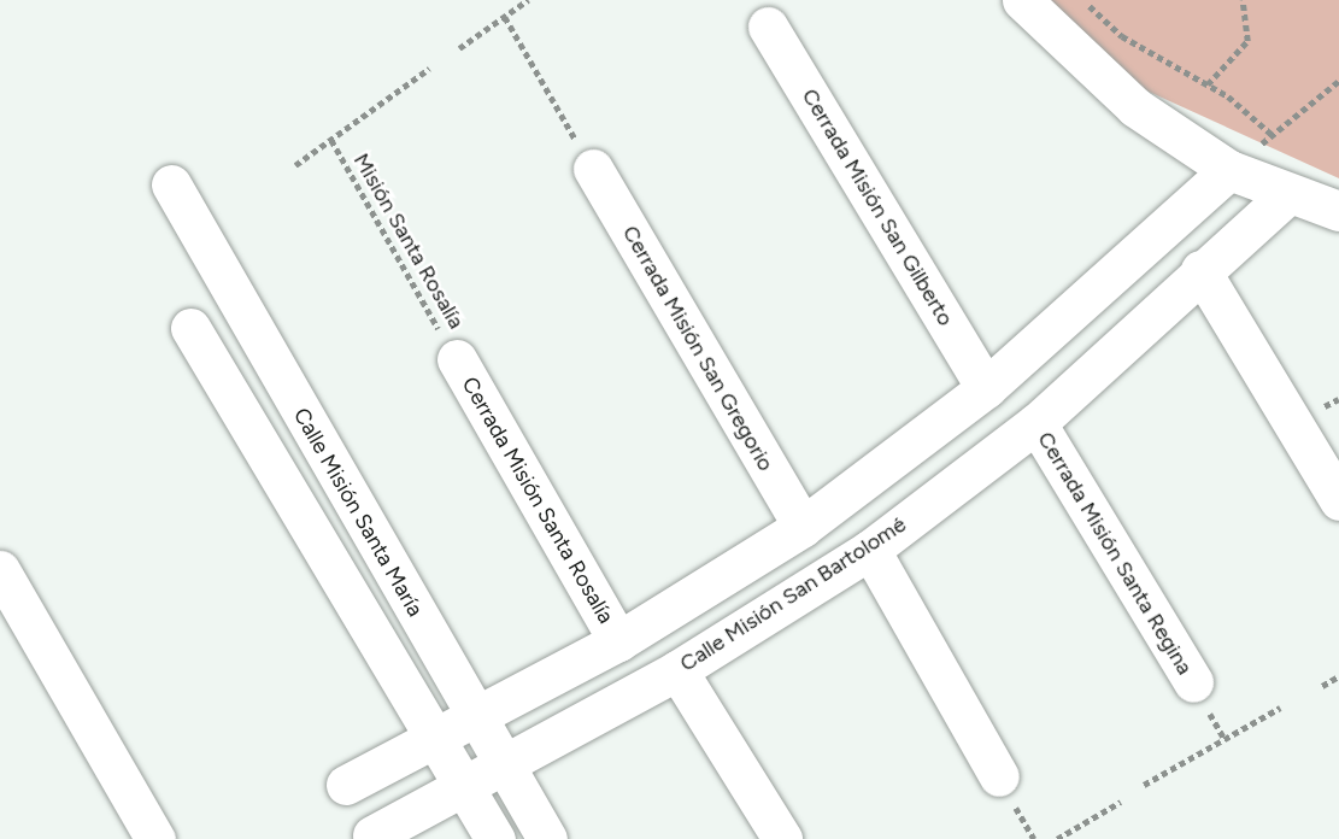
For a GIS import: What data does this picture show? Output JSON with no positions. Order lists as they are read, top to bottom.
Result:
{
  "streets": {
    "street": [
      "Cerrada Misión San Gilberto",
      "Cerrada Misión San Gregorio",
      "Cerrada Misión Santa Rosalía",
      "Calle Misión Santa María",
      "Cerrada Misión Santa Regina",
      "Calle Misión San Bartolomé"
    ],
    "path": ["Misión Santa Rosalía"]
  },
  "crossings": [
    ["Misión Santa Rosalía", "Cerrada Misión Santa Rosalía"],
    ["Calle Misión Santa María", "Calle Misión San Bartolomé"],
    ["Cerrada Misión Santa Regina", "Calle Misión San Bartolomé"]
  ]
}
